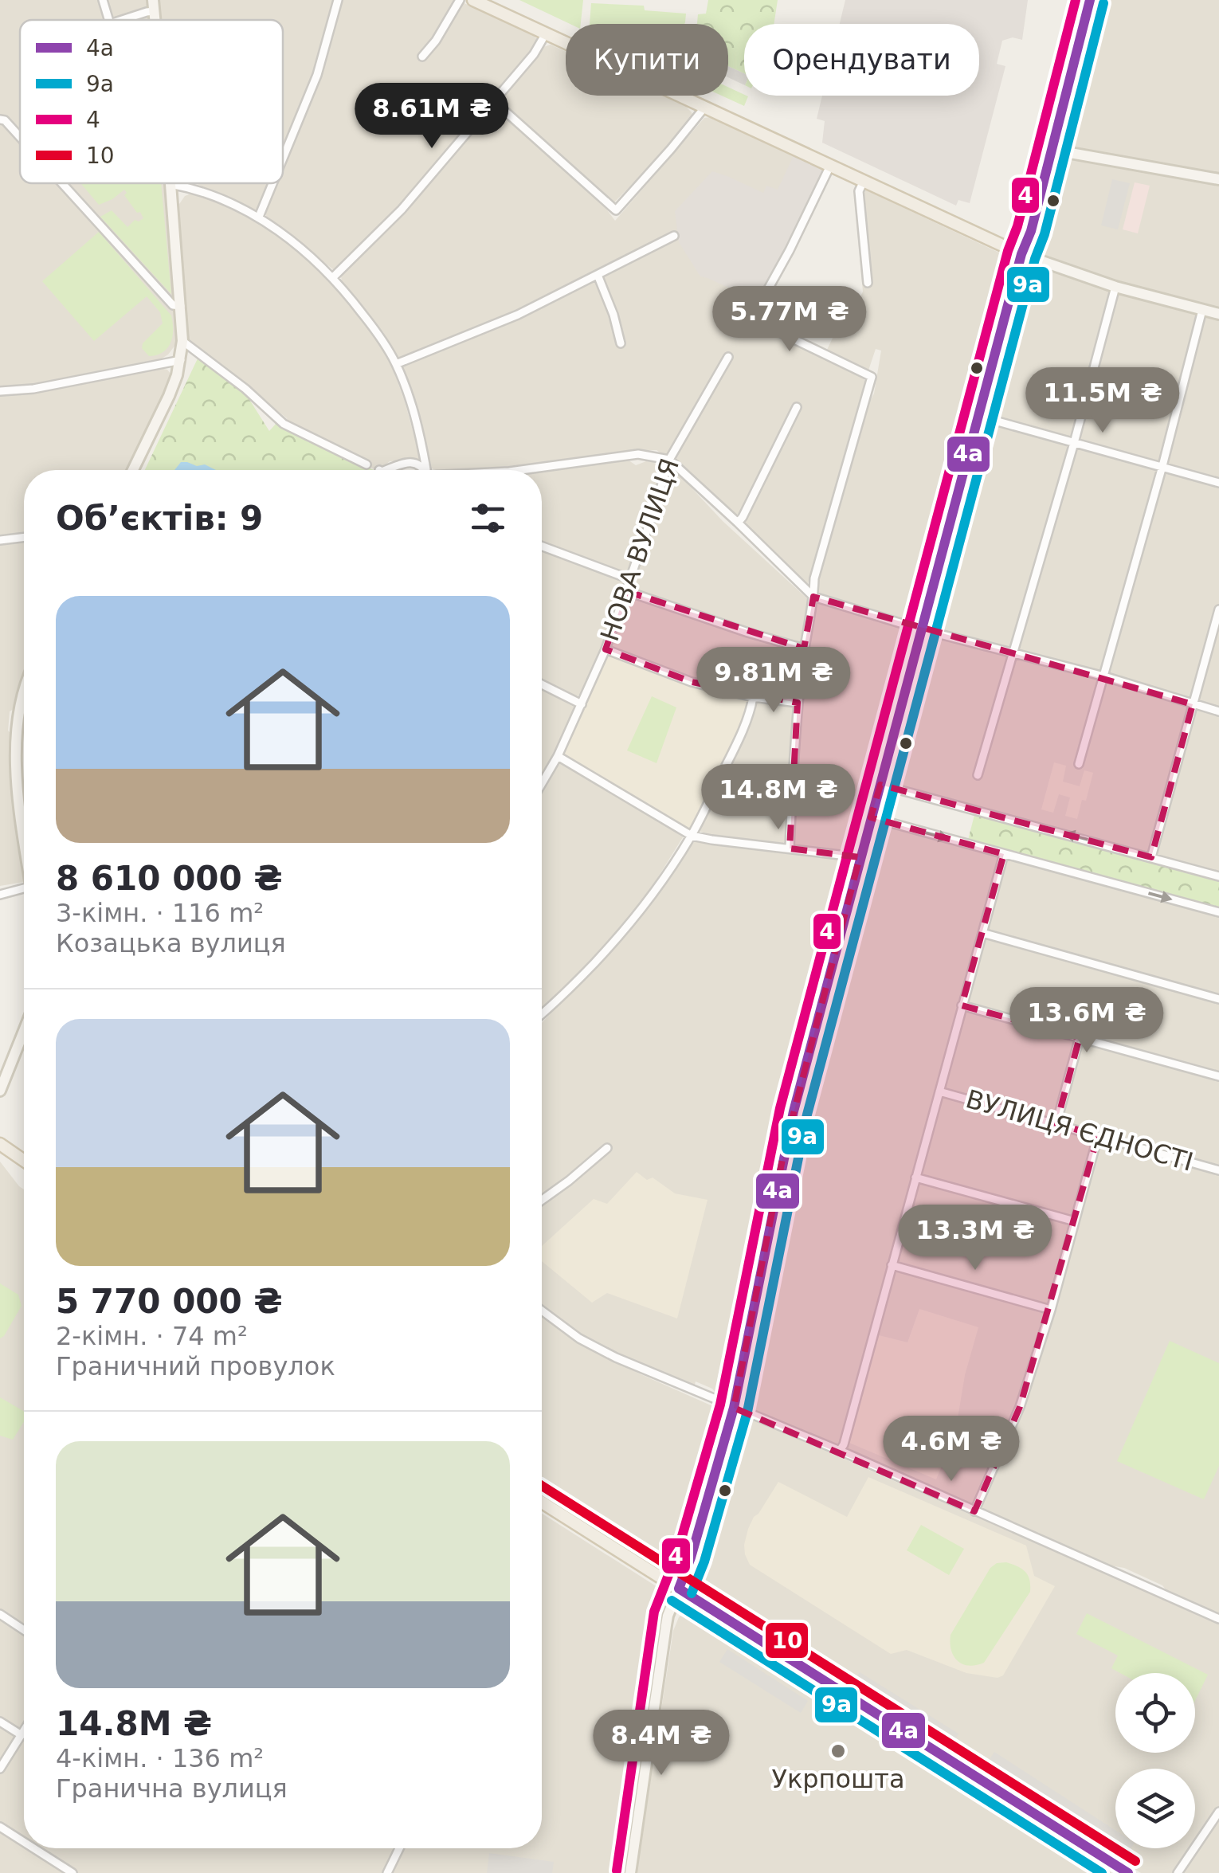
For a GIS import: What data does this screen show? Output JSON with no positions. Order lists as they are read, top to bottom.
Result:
{
  "streets": {
    "street": ["НОВА ВУЛИЦЯ", "ВУЛИЦЯ ЄДНОСТІ"]
  },
  "places": ["Укрпошта"],
  "lines": [
    "transit line 4а",
    "transit line 4",
    "transit line 9а",
    "transit line 10"
  ],
  "legend": [
    "4а",
    "9а",
    "4",
    "10"
  ],
  "page": {
    "chip": ["Купити", "Орендувати"],
    "price": [
      "8.61M ₴",
      "5.77M ₴",
      "11.5M ₴",
      "9.81M ₴",
      "14.8M ₴",
      "13.6M ₴",
      "13.3M ₴",
      "4.6M ₴",
      "8.4M ₴"
    ],
    "heading": "Об’єктів: 9",
    "list": [
      {
        "name": "8 610 000 ₴",
        "note": "3-кімн. · 116 m² · Козацька вулиця"
      },
      {
        "name": "5 770 000 ₴",
        "note": "2-кімн. · 74 m² · Граничний провулок"
      },
      {
        "name": "14.8M ₴",
        "note": "4-кімн. · 136 m² · Гранична вулиця"
      }
    ]
  }
}
